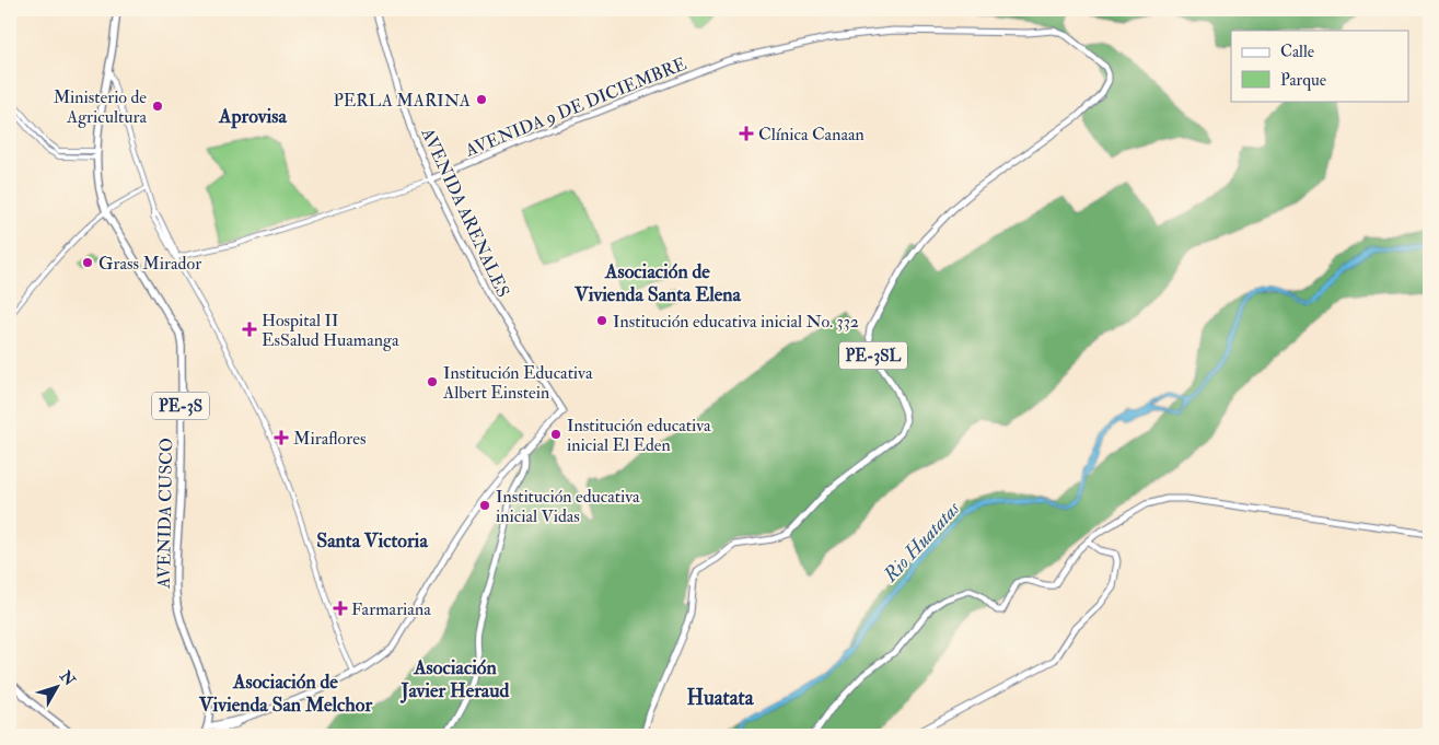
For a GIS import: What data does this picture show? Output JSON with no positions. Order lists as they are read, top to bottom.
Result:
{
  "streets": {
    "highway": ["PE-3S", "AVENIDA CUSCO"],
    "main road": ["AVENIDA 9 DE DICIEMBRE", "AVENIDA ARENALES", "PE-3SL"]
  },
  "crossings": [
    ["AVENIDA 9 DE DICIEMBRE", "AVENIDA ARENALES"],
    ["PE-3S", "AVENIDA CUSCO"]
  ],
  "districts": [
    "Aprovisa",
    "Asociación de Vivienda Santa Elena",
    "Santa Victoria",
    "Asociación Javier Heraud",
    "Asociación de Vivienda San Melchor",
    "Huatata"
  ],
  "water": ["Rio Huatatas"],
  "places": {
    "other": [
      "PERLA MARINA",
      "Ministerio de Agricultura",
      "Grass Mirador",
      "Institución educativa inicial No. 332",
      "Institución Educativa Albert Einstein",
      "Institución educativa inicial El Eden",
      "Institución educativa inicial Vidas"
    ],
    "health": [
      "Clínica Canaan",
      "Hospital II EsSalud Huamanga",
      "Miraflores",
      "Farmariana"
    ]
  },
  "legend": ["Calle", "Parque"],
  "north": "top right"
}
